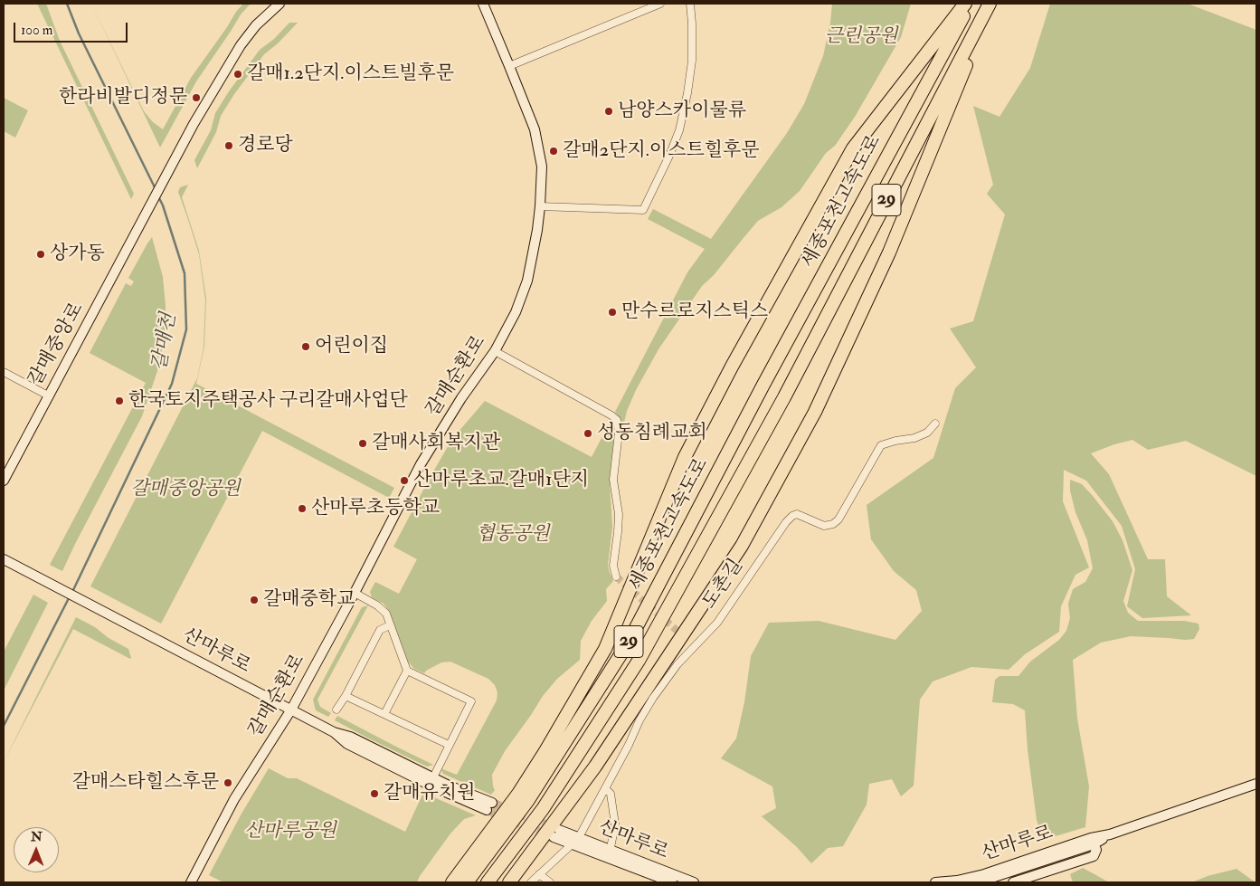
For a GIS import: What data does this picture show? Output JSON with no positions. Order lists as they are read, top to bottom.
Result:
{
  "streets": {
    "highway": ["29", "세종포천고속도로"],
    "street": [
      "갈매중앙로",
      "갈매순환로",
      "도촌길",
      "산마루로"
    ]
  },
  "crossings": [
    ["갈매순환로", "산마루로"],
    ["도촌길", "산마루로"]
  ],
  "water": ["갈매천"],
  "parks": [
    "근린공원",
    "갈매중앙공원",
    "협동공원",
    "산마루공원"
  ],
  "places": [
    "갈매1.2단지.이스트빌후문",
    "한라비발디정문",
    "남양스카이물류",
    "경로당",
    "갈매2단지.이스트힐후문",
    "상가동",
    "만수르로지스틱스",
    "어린이집",
    "한국토지주택공사 구리갈매사업단",
    "성동침례교회",
    "갈매사회복지관",
    "산마루초교.갈매1단지",
    "산마루초등학교",
    "갈매중학교",
    "갈매스타힐스후문",
    "갈매유치원"
  ],
  "scale_bar": "100 m",
  "north": "top"
}
